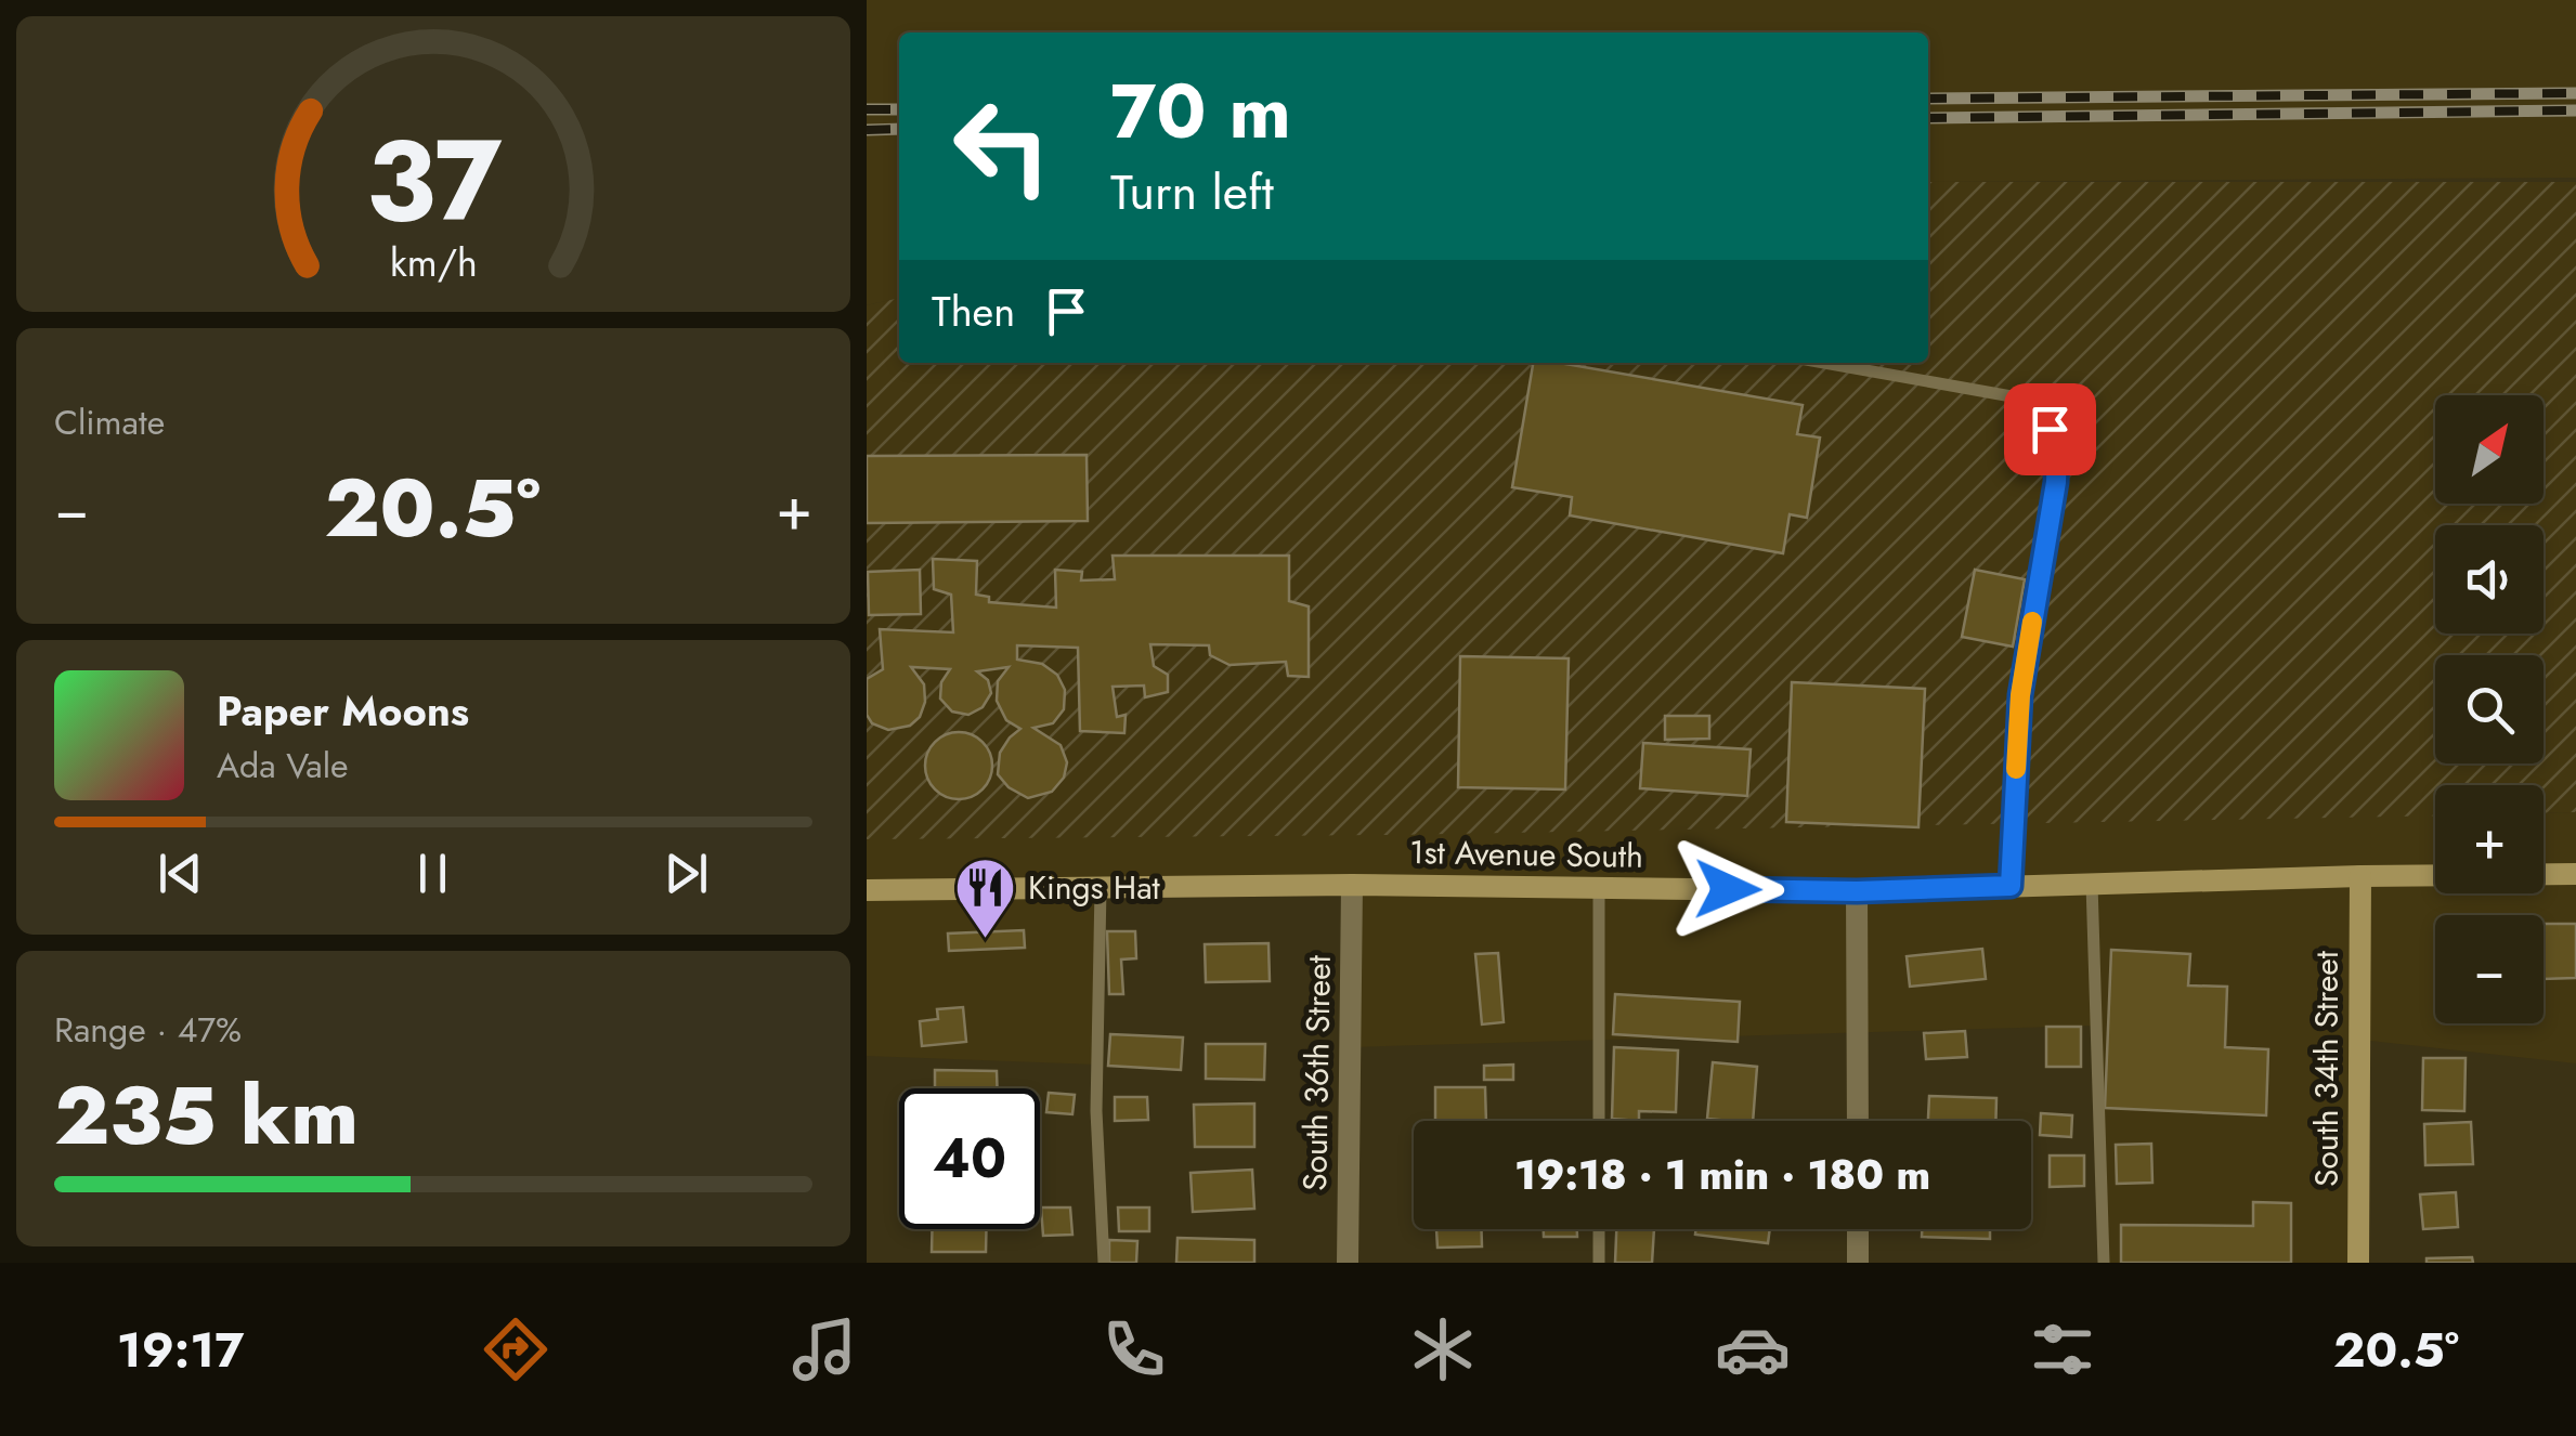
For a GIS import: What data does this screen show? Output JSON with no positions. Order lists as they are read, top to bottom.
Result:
{
  "streets": {
    "street": ["1st Avenue South", "South 34th Street", "South 36th Street"]
  },
  "crossings": [
    ["1st Avenue South", "South 34th Street"],
    ["1st Avenue South", "South 36th Street"]
  ],
  "places": {
    "restaurant": ["Kings Hat"]
  },
  "north": "top right",
  "page": {
    "turn": ["70 m", "Turn left"],
    "then": "Then",
    "tile": [
      "Climate",
      ["Range · 47%", "235 km"]
    ],
    "map_buttons": ["+", "−"],
    "heat": ["−", "20.5°", "+"],
    "song": ["Paper Moons", "Ada Vale"],
    "limit": "40",
    "trip": "19:18 · 1 min · 180 m",
    "tabs": ["19:17", "20.5°"],
    "gauge": ["37", "km/h"]
  }
}
